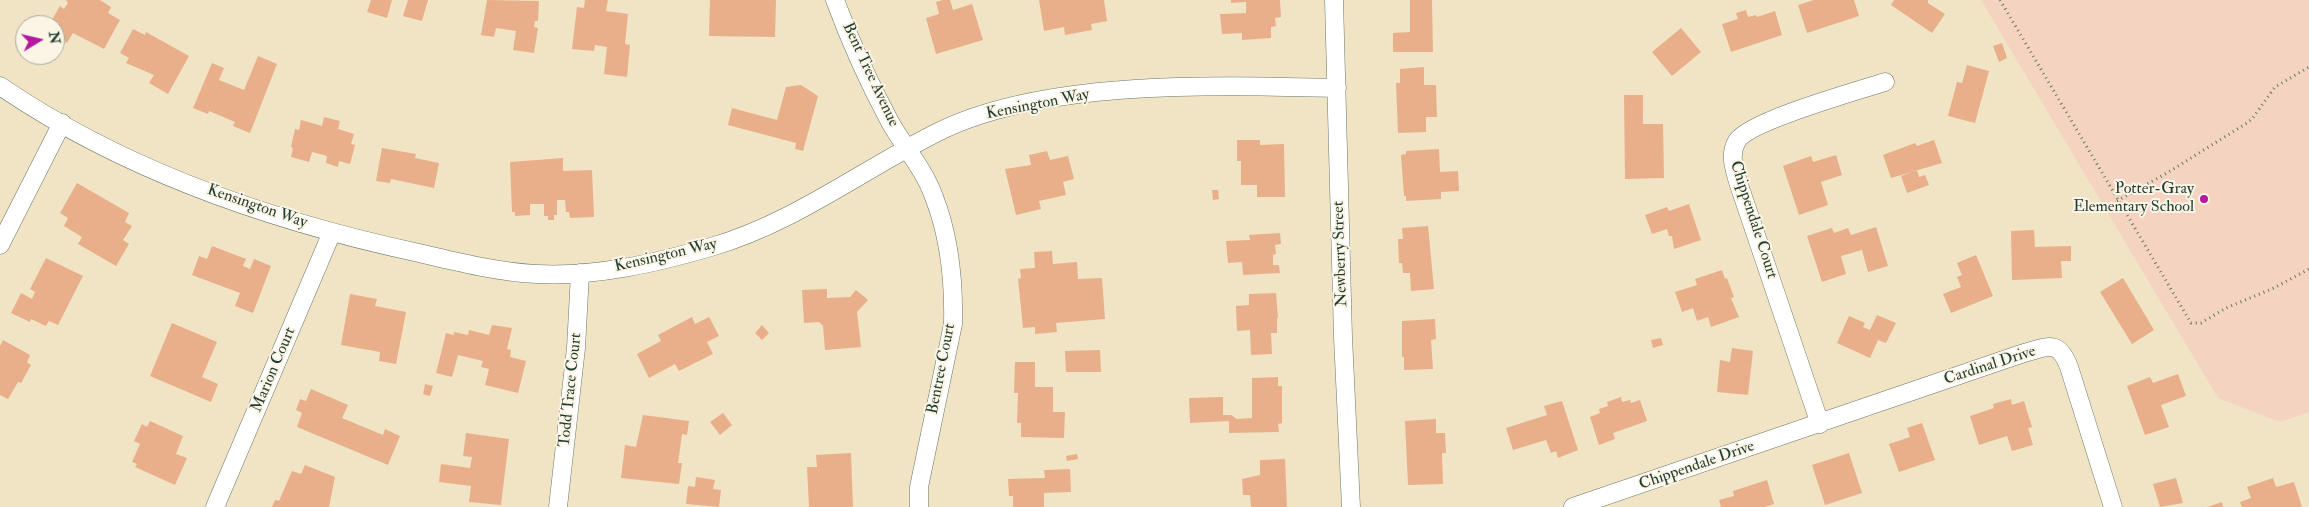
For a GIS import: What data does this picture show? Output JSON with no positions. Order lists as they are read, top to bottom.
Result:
{
  "streets": {
    "street": [
      "Bent Tree Avenue",
      "Kensington Way",
      "Chippendale Court",
      "Newberry Street",
      "Cardinal Drive",
      "Bentree Court",
      "Marion Court",
      "Todd Trace Court",
      "Chippendale Drive"
    ]
  },
  "crossings": [
    ["Bent Tree Avenue", "Kensington Way"],
    ["Bent Tree Avenue", "Bentree Court"],
    ["Kensington Way", "Newberry Street"],
    ["Kensington Way", "Bentree Court"],
    ["Kensington Way", "Marion Court"],
    ["Kensington Way", "Todd Trace Court"],
    ["Chippendale Court", "Cardinal Drive"],
    ["Chippendale Court", "Chippendale Drive"],
    ["Cardinal Drive", "Chippendale Drive"]
  ],
  "places": ["Potter-Gray Elementary School"],
  "north": "right"
}
